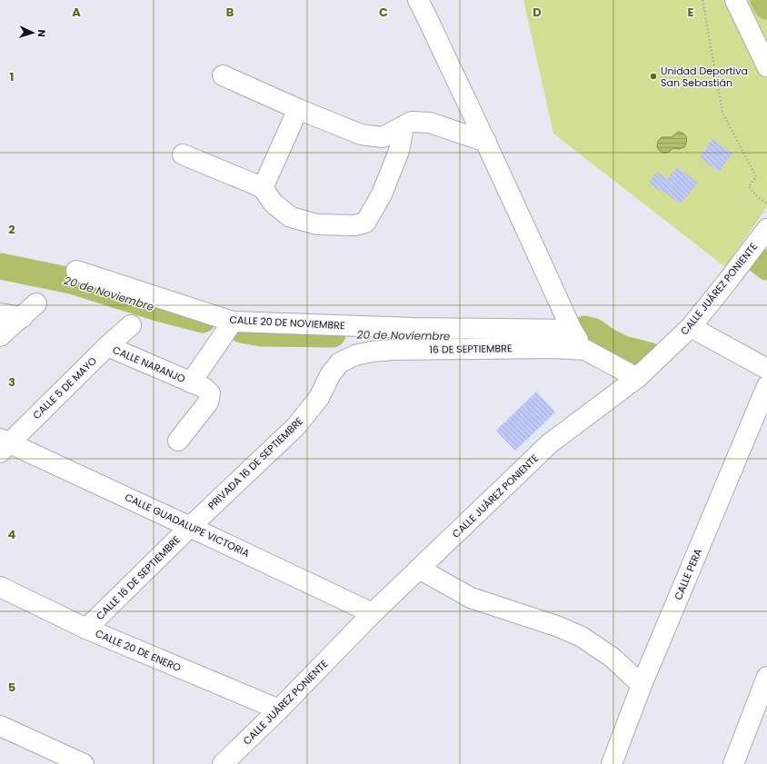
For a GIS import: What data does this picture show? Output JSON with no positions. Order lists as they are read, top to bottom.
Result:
{
  "streets": {
    "street": [
      "CALLE JUÁREZ PONIENTE",
      "CALLE 20 DE NOVIEMBRE",
      "16 DE SEPTIEMBRE",
      "CALLE NARANJO",
      "CALLE 5 DE MAYO",
      "PRIVADA 16 DE SEPTIEMBRE",
      "CALLE GUADALUPE VICTORIA",
      "CALLE PERA",
      "CALLE 16 DE SEPTIEMBRE",
      "CALLE 20 DE ENERO"
    ]
  },
  "crossings": [
    ["CALLE JUÁREZ PONIENTE", "16 DE SEPTIEMBRE"],
    ["CALLE JUÁREZ PONIENTE", "CALLE GUADALUPE VICTORIA"],
    ["CALLE JUÁREZ PONIENTE", "CALLE 20 DE ENERO"],
    ["CALLE 20 DE NOVIEMBRE", "CALLE NARANJO"],
    ["16 DE SEPTIEMBRE", "PRIVADA 16 DE SEPTIEMBRE"],
    ["CALLE NARANJO", "CALLE 5 DE MAYO"],
    ["CALLE 5 DE MAYO", "CALLE GUADALUPE VICTORIA"],
    ["PRIVADA 16 DE SEPTIEMBRE", "CALLE GUADALUPE VICTORIA"],
    ["PRIVADA 16 DE SEPTIEMBRE", "CALLE 16 DE SEPTIEMBRE"],
    ["CALLE GUADALUPE VICTORIA", "CALLE 16 DE SEPTIEMBRE"],
    ["CALLE 16 DE SEPTIEMBRE", "CALLE 20 DE ENERO"]
  ],
  "water": ["20 de Noviembre"],
  "places": ["Unidad Deportiva San Sebastián"],
  "north": "right",
  "grid": {
    "columns": [
      "A",
      "B",
      "C",
      "D",
      "E"
    ],
    "rows": [
      "1",
      "2",
      "3",
      "4",
      "5"
    ]
  }
}
